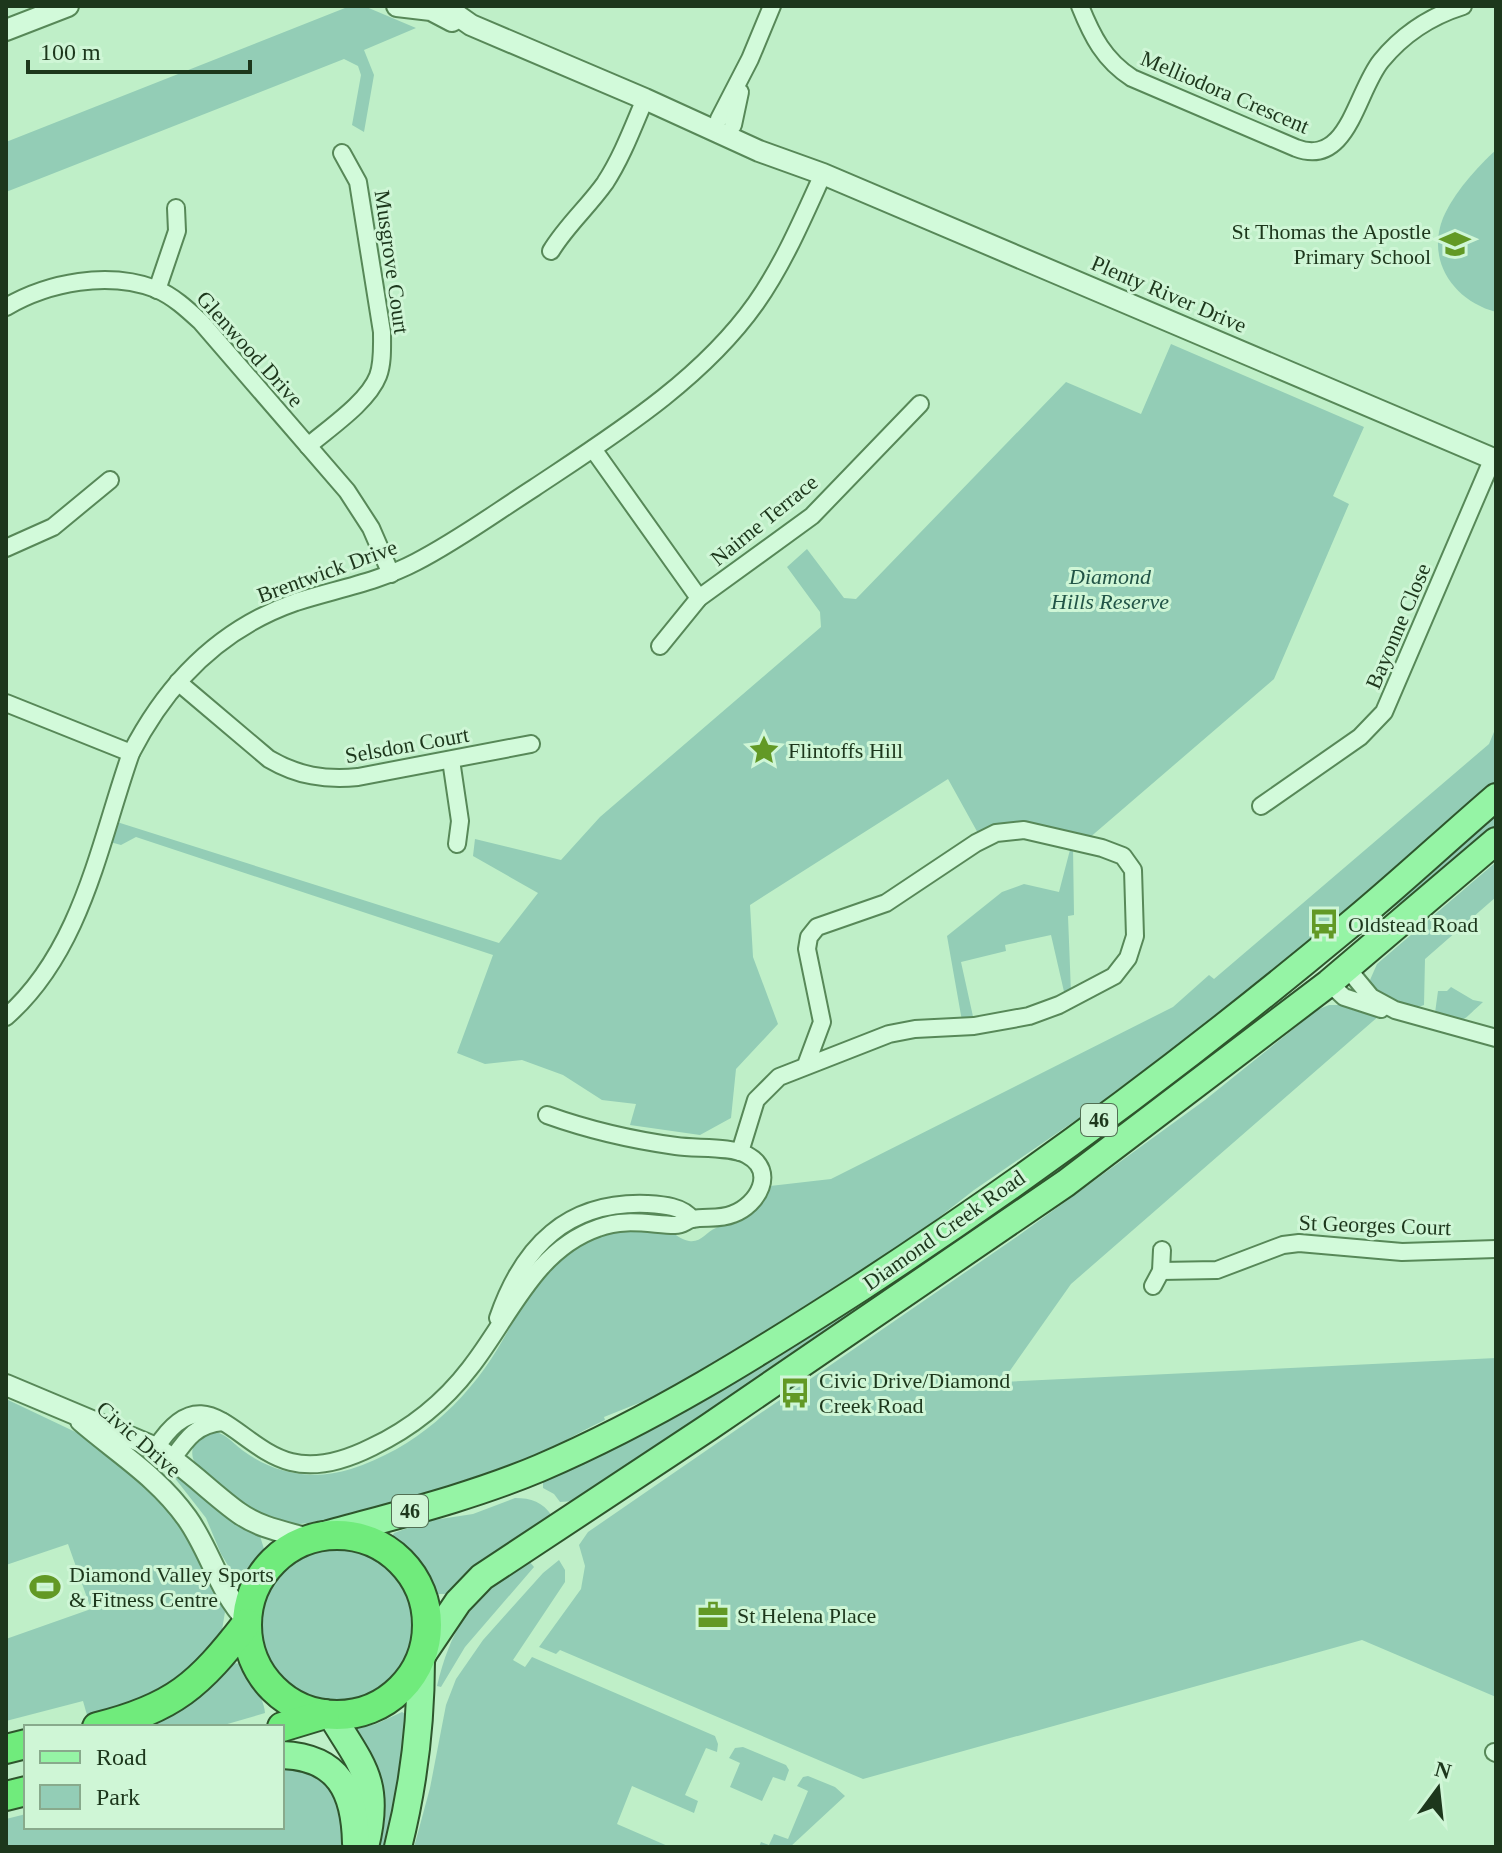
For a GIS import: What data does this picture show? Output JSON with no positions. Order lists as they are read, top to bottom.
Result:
{
  "streets": {
    "highway": ["46"],
    "main road": ["Diamond Creek Road"],
    "street": [
      "Melliodora Crescent",
      "Musgrove Court",
      "Plenty River Drive",
      "Glenwood Drive",
      "Nairne Terrace",
      "Brentwick Drive",
      "Bayonne Close",
      "Selsdon Court",
      "St Georges Court",
      "Civic Drive"
    ]
  },
  "crossings": [
    ["Musgrove Court", "Glenwood Drive"],
    ["Plenty River Drive", "Brentwick Drive"],
    ["Plenty River Drive", "Bayonne Close"],
    ["Glenwood Drive", "Brentwick Drive"],
    ["Nairne Terrace", "Brentwick Drive"],
    ["Brentwick Drive", "Selsdon Court"],
    ["46", "Diamond Creek Road"],
    ["46", "Civic Drive"],
    ["Diamond Creek Road", "Civic Drive"]
  ],
  "parks": ["Diamond Hills Reserve"],
  "places": {
    "school or university": ["St Thomas the Apostle Primary School"],
    "place": ["Flintoffs Hill"],
    "bus stop": ["Oldstead Road", "Civic Drive/Diamond Creek Road"],
    "sports": ["Diamond Valley Sports & Fitness Centre"],
    "office": ["St Helena Place"]
  },
  "legend": ["Road", "Park"],
  "scale_bar": "100 m",
  "north": "top"
}
